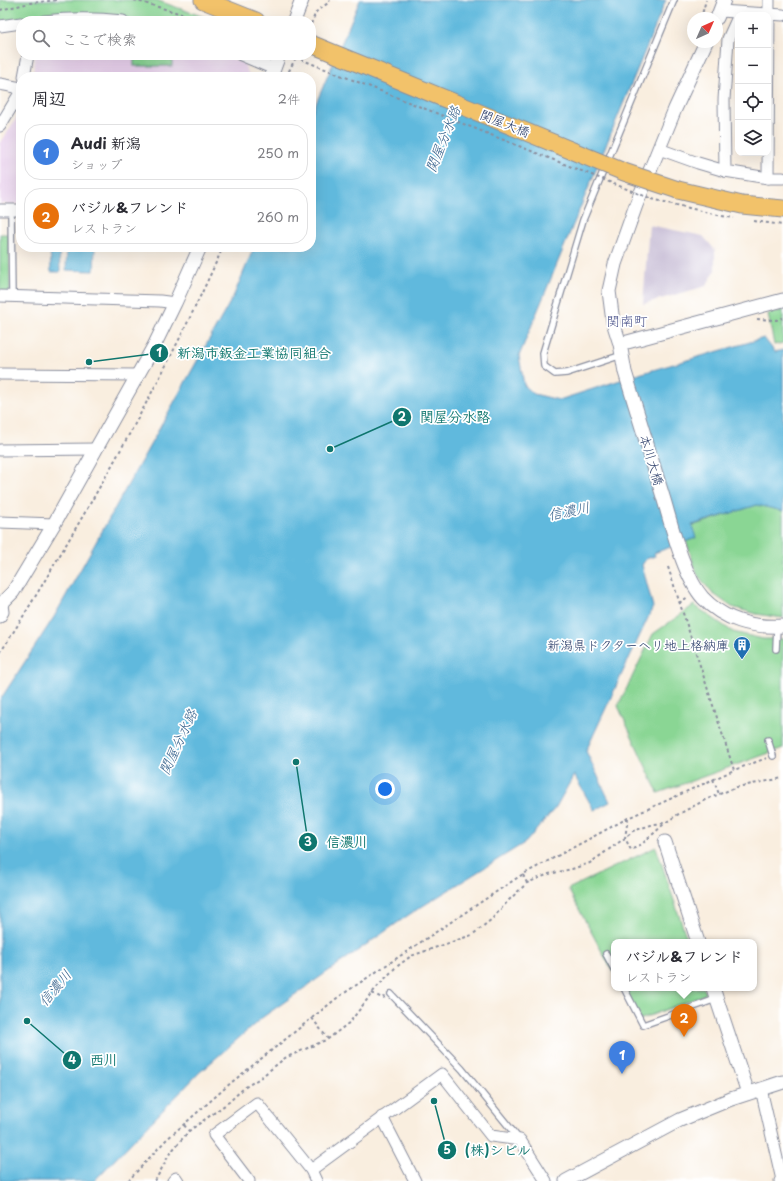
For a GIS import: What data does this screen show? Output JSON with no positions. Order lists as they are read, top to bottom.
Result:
{
  "streets": {
    "main road": ["関屋大橋"],
    "street": ["本川大橋"]
  },
  "districts": ["関南町"],
  "water": ["関屋分水路", "信濃川"],
  "places": {
    "other": [
      "新潟市鈑金工業協同組合",
      "関屋分水路",
      "信濃川",
      "西川",
      "(株)シビル"
    ],
    "building": ["新潟県ドクターヘリ地上格納庫"]
  },
  "north": "top right",
  "page": {
    "map_buttons": ["+", "−"],
    "search": "ここで検索",
    "heading": ["周辺", "2件"],
    "list": [
      {
        "mark": "1",
        "name": "Audi 新潟",
        "note": "ショップ",
        "value": "250 m"
      },
      {
        "mark": "2",
        "name": "バジル&フレンド",
        "note": "レストラン",
        "value": "260 m"
      }
    ],
    "popup": ["バジル&フレンド", "レストラン"],
    "pins": ["2", "1"]
  }
}
